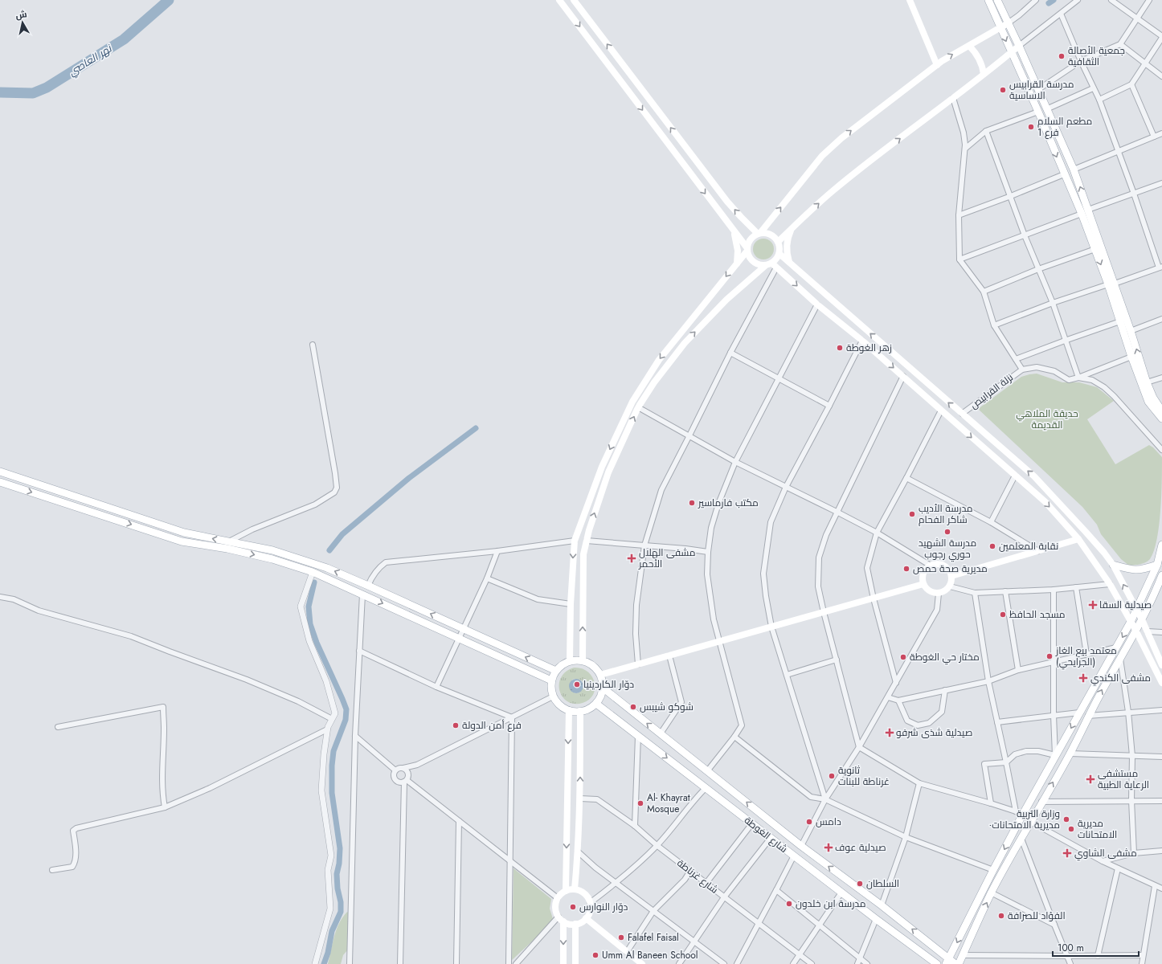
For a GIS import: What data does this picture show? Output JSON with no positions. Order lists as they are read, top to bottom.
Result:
{
  "streets": {
    "main road": ["شارع الغوطة"],
    "street": ["نزلة القرابيص", "شارع غرناطة"]
  },
  "water": ["نهر العاصي"],
  "parks": ["حديقة الملاهي القديمة"],
  "places": {
    "other": [
      "جمعية الأصالة الثقافية",
      "مدرسة القرابيس الاساسية",
      "مطعم السلام فرع 1",
      "زهر الغوطة",
      "مكتب فارماسير",
      "مدرسة الأديب شاكر الفحام",
      "مدرسة الشهيد حوري رجوب",
      "نقابة المعلمين",
      "مديرية صحة حمص",
      "مسجد الحافظ",
      "معتمد بيع الغاز (الجرايحي)",
      "مختار حي الغوطة",
      "دوّار الكاردينيا",
      "شوكو شيبس",
      "فرع أمن الدولة",
      "ثانوية غرناطة للبنات",
      "Al- Khayrat Mosque",
      "وزارة التربية -مديرية الامتحانات",
      "دامس",
      "مديرية الامتحانات",
      "السلطان",
      "مدرسة ابن خلدون",
      "دوّار النوارس",
      "الفؤاد للصرافة",
      "Falafel Faisal",
      "Umm Al Baneen School"
    ],
    "health": [
      "مشفى الهلال الأحمر",
      "صيدلية السقا",
      "مشفى الكندي",
      "صيدلية شذى شرفو",
      "مستشفى الرعاية الطبية",
      "صيدلية عوف",
      "مشفى الشاوي"
    ]
  },
  "scale_bar": "100 m",
  "north": "top"
}
